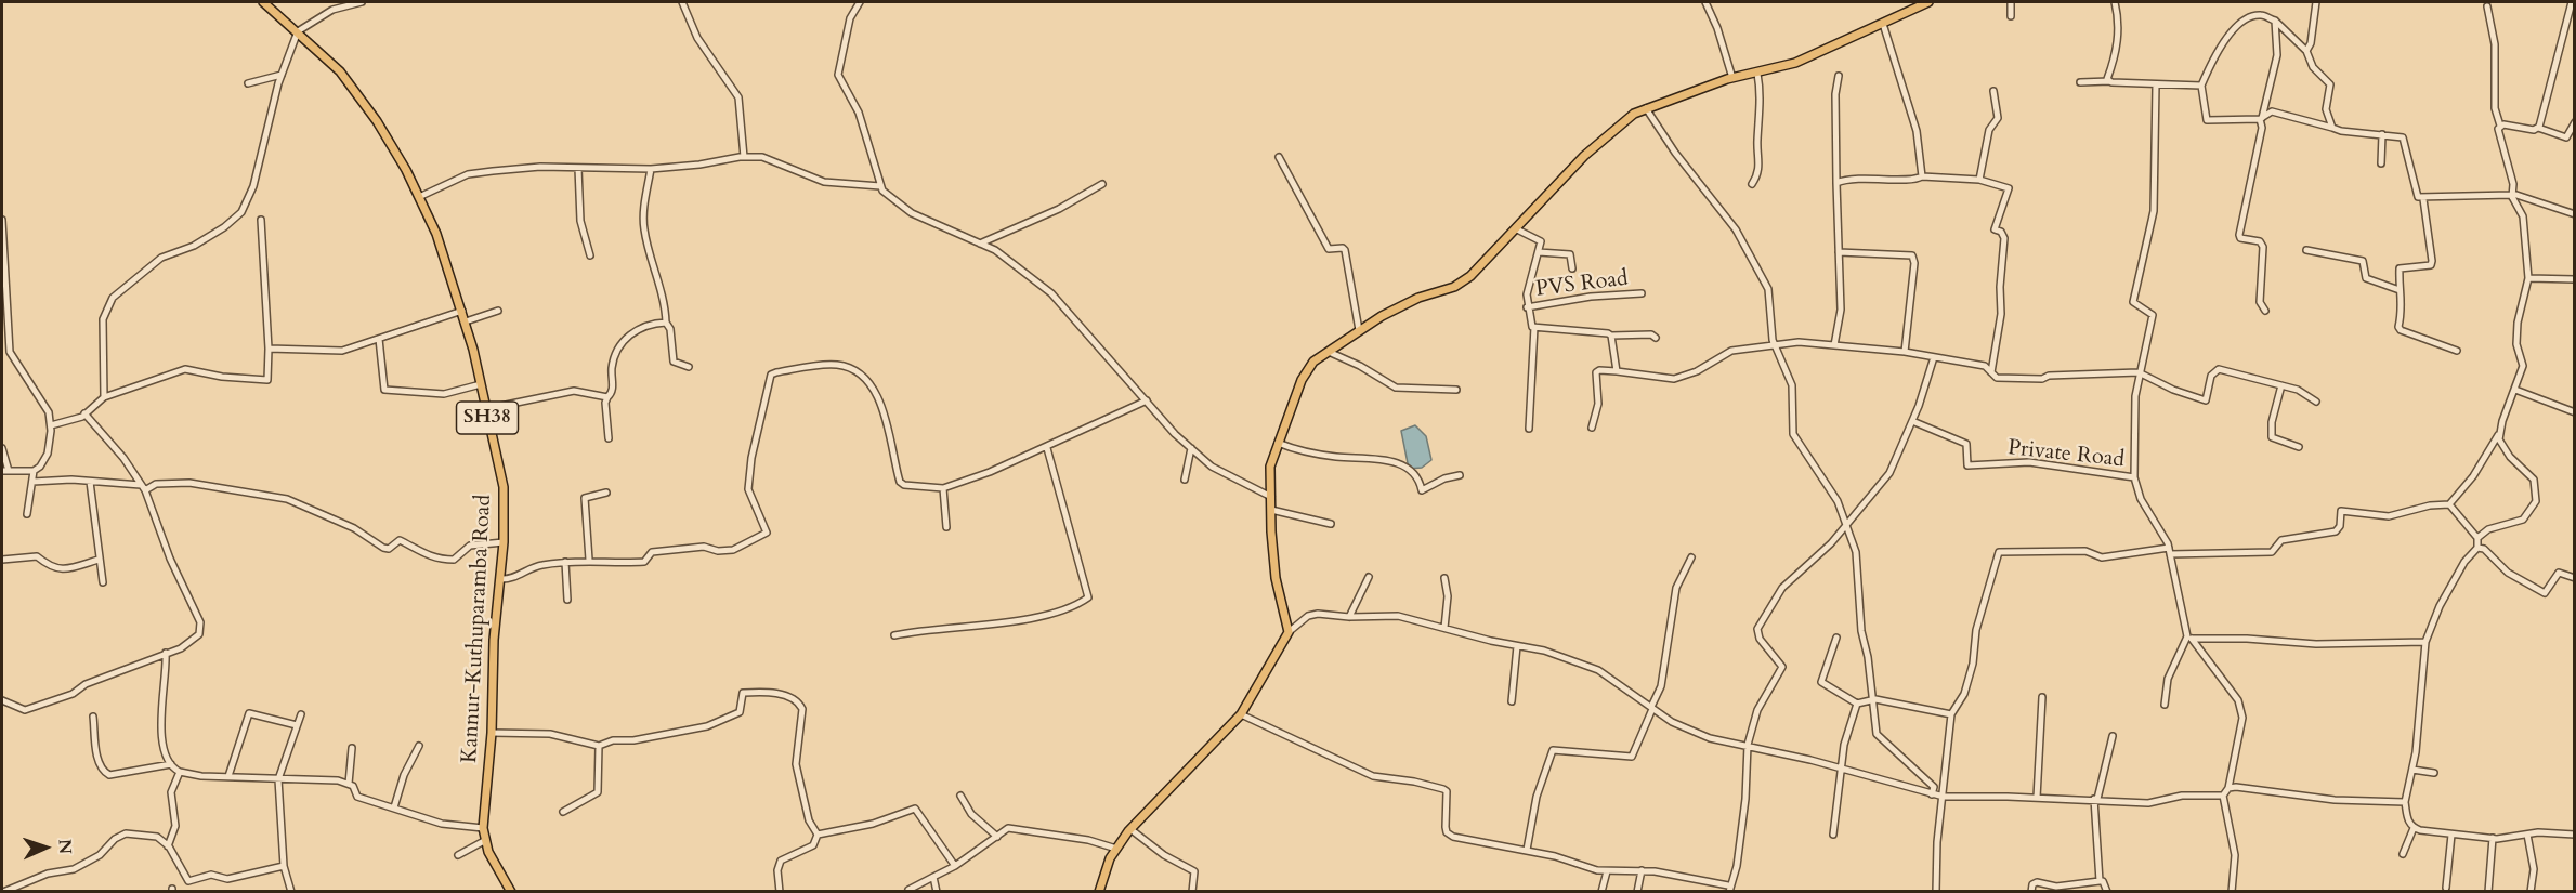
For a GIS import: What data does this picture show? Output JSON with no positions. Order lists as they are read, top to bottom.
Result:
{
  "streets": {
    "main road": ["SH38", "Kannur-Kuthuparamba Road"],
    "street": ["PVS Road", "Private Road"]
  },
  "north": "right"
}
